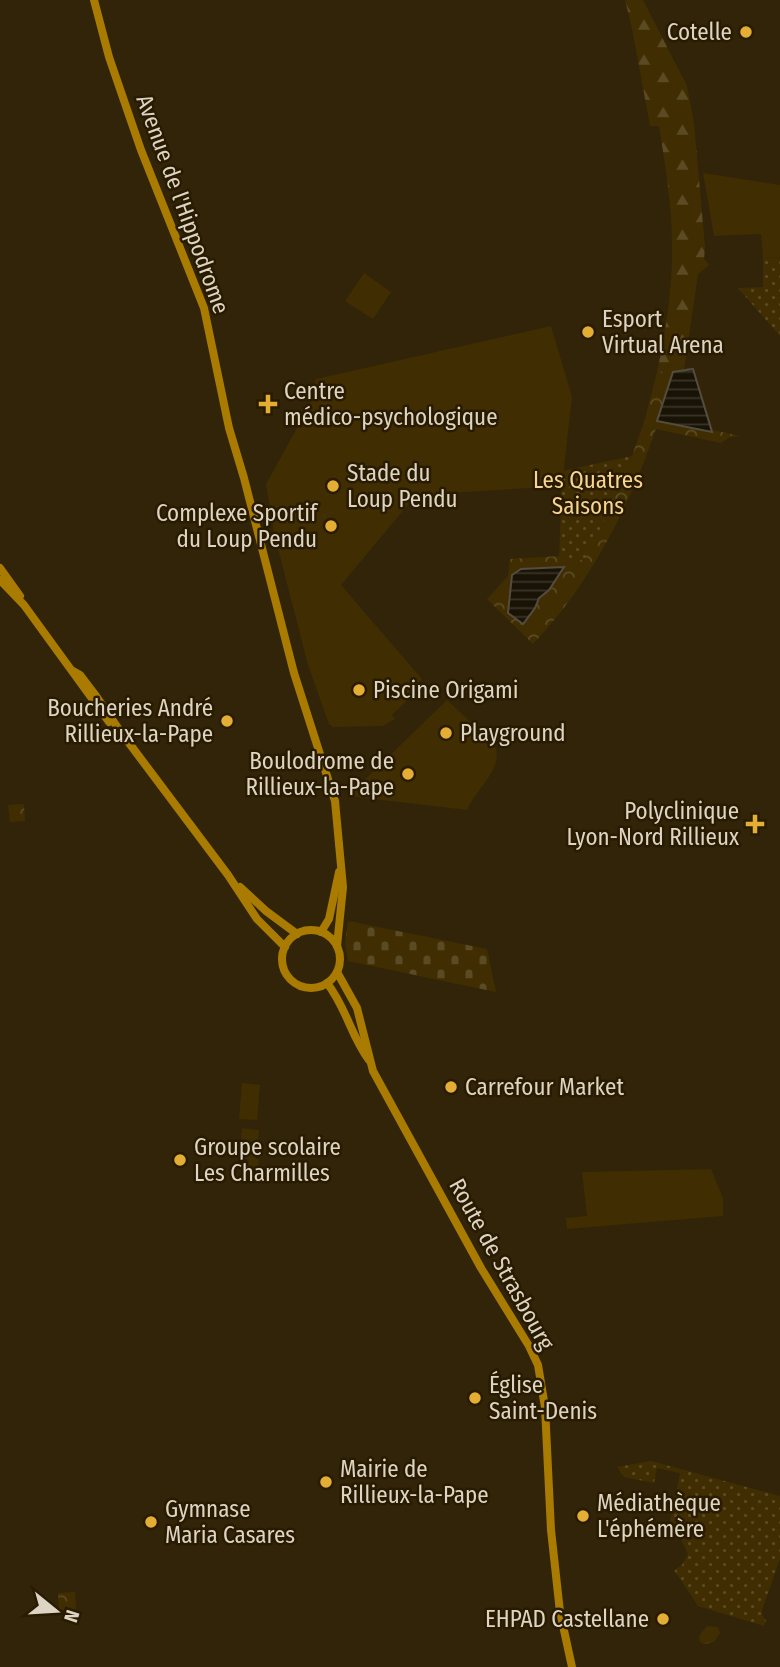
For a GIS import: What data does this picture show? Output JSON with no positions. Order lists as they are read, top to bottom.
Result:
{
  "streets": {
    "main road": ["Avenue de l'Hippodrome", "Route de Strasbourg"]
  },
  "crossings": [
    ["Avenue de l'Hippodrome", "Route de Strasbourg"]
  ],
  "parks": ["Les Quatres Saisons"],
  "places": {
    "other": [
      "Cotelle",
      "Esport Virtual Arena",
      "Stade du Loup Pendu",
      "Complexe Sportif du Loup Pendu",
      "Piscine Origami",
      "Boucheries André Rillieux-la-Pape",
      "Playground",
      "Boulodrome de Rillieux-la-Pape",
      "Carrefour Market",
      "Groupe scolaire Les Charmilles",
      "Église Saint-Denis",
      "Mairie de Rillieux-la-Pape",
      "Médiathèque L'éphémère",
      "Gymnase Maria Casares",
      "EHPAD Castellane"
    ],
    "health": ["Centre médico-psychologique", "Polyclinique Lyon-Nord Rillieux"]
  },
  "north": "right"
}
